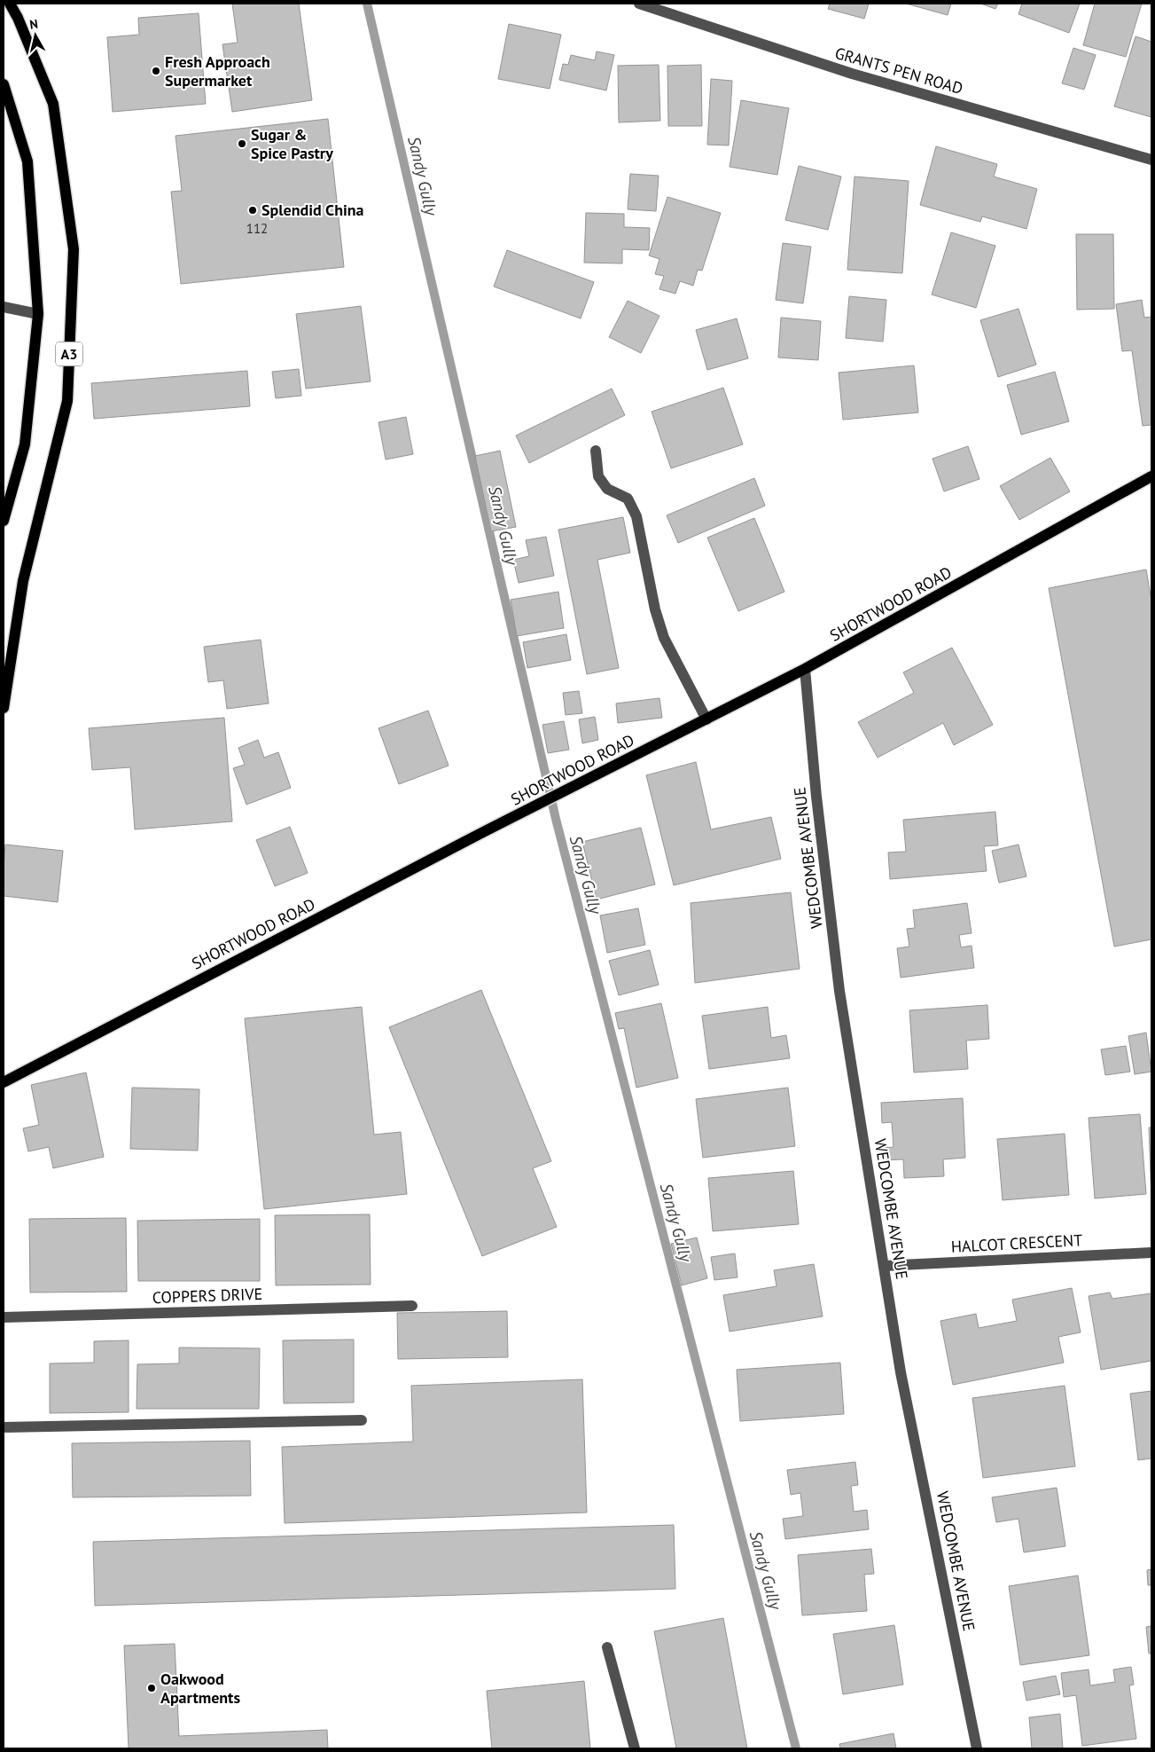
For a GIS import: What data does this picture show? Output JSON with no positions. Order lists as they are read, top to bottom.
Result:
{
  "streets": {
    "main road": ["A3", "SHORTWOOD ROAD"],
    "street": [
      "GRANTS PEN ROAD",
      "WEDCOMBE AVENUE",
      "HALCOT CRESCENT",
      "COPPERS DRIVE"
    ]
  },
  "crossings": [
    ["SHORTWOOD ROAD", "WEDCOMBE AVENUE"],
    ["WEDCOMBE AVENUE", "HALCOT CRESCENT"]
  ],
  "water": ["Sandy Gully"],
  "places": [
    "Fresh Approach Supermarket",
    "Sugar & Spice Pastry",
    "Splendid China",
    "Oakwood Apartments"
  ],
  "house_numbers": ["112"],
  "north": "top"
}
